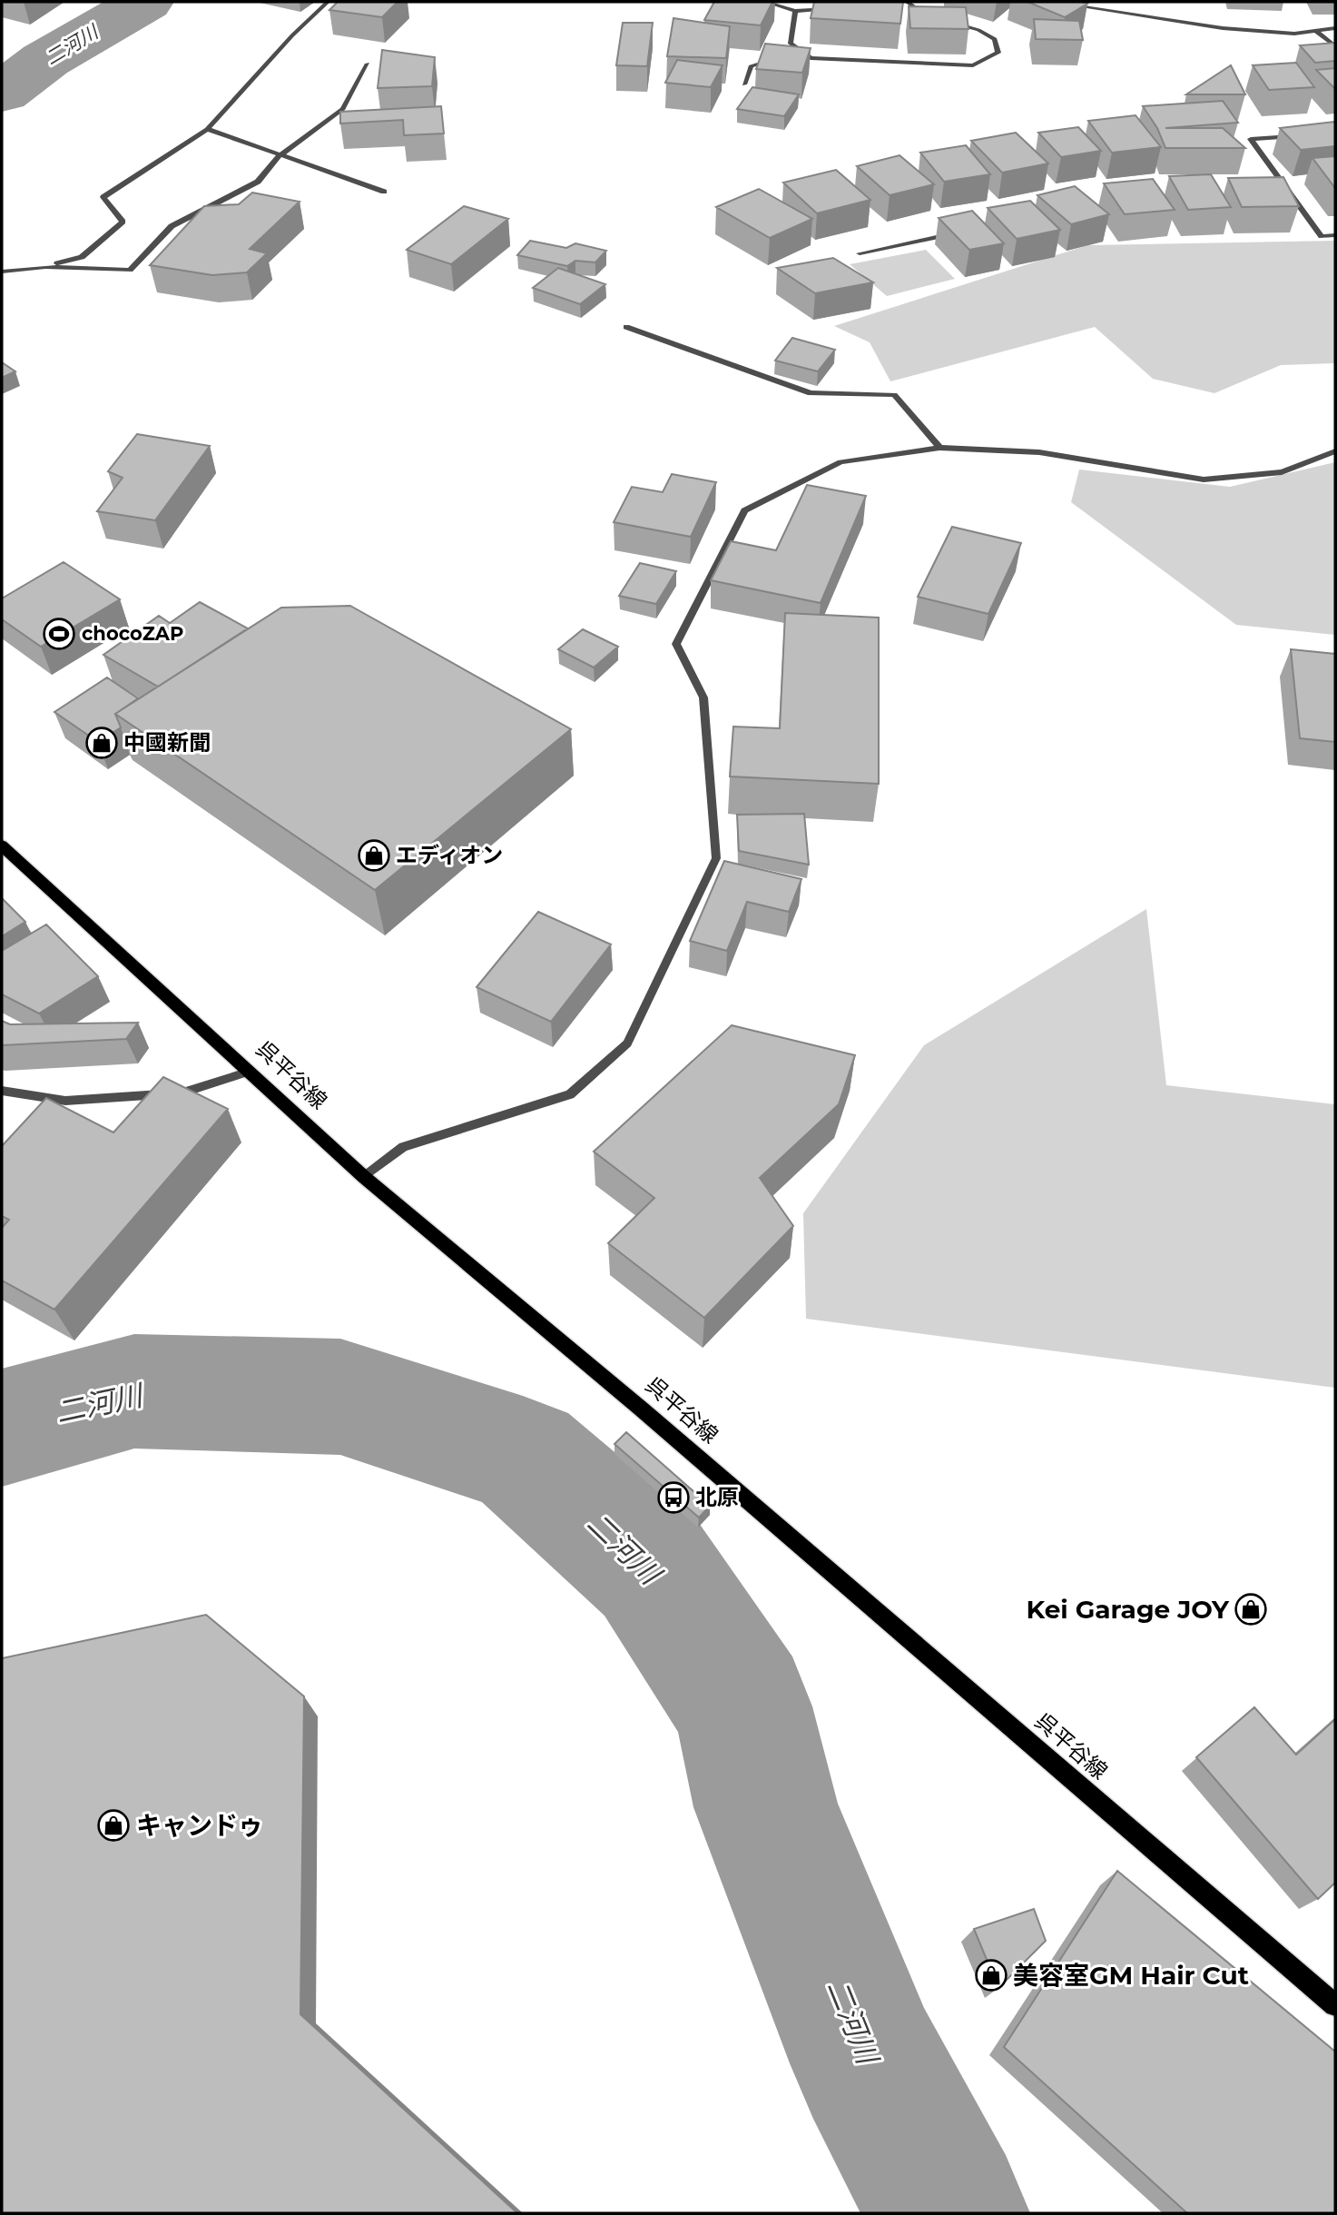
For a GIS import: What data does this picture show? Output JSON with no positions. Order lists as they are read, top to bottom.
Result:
{
  "streets": {
    "main road": ["呉平谷線"]
  },
  "water": ["二河川"],
  "places": {
    "sports": ["chocoZAP"],
    "shop": [
      "中國新聞",
      "エディオン",
      "Kei Garage JOY",
      "キャンドゥ",
      "美容室GM Hair Cut"
    ],
    "bus stop": ["北原"]
  }
}
